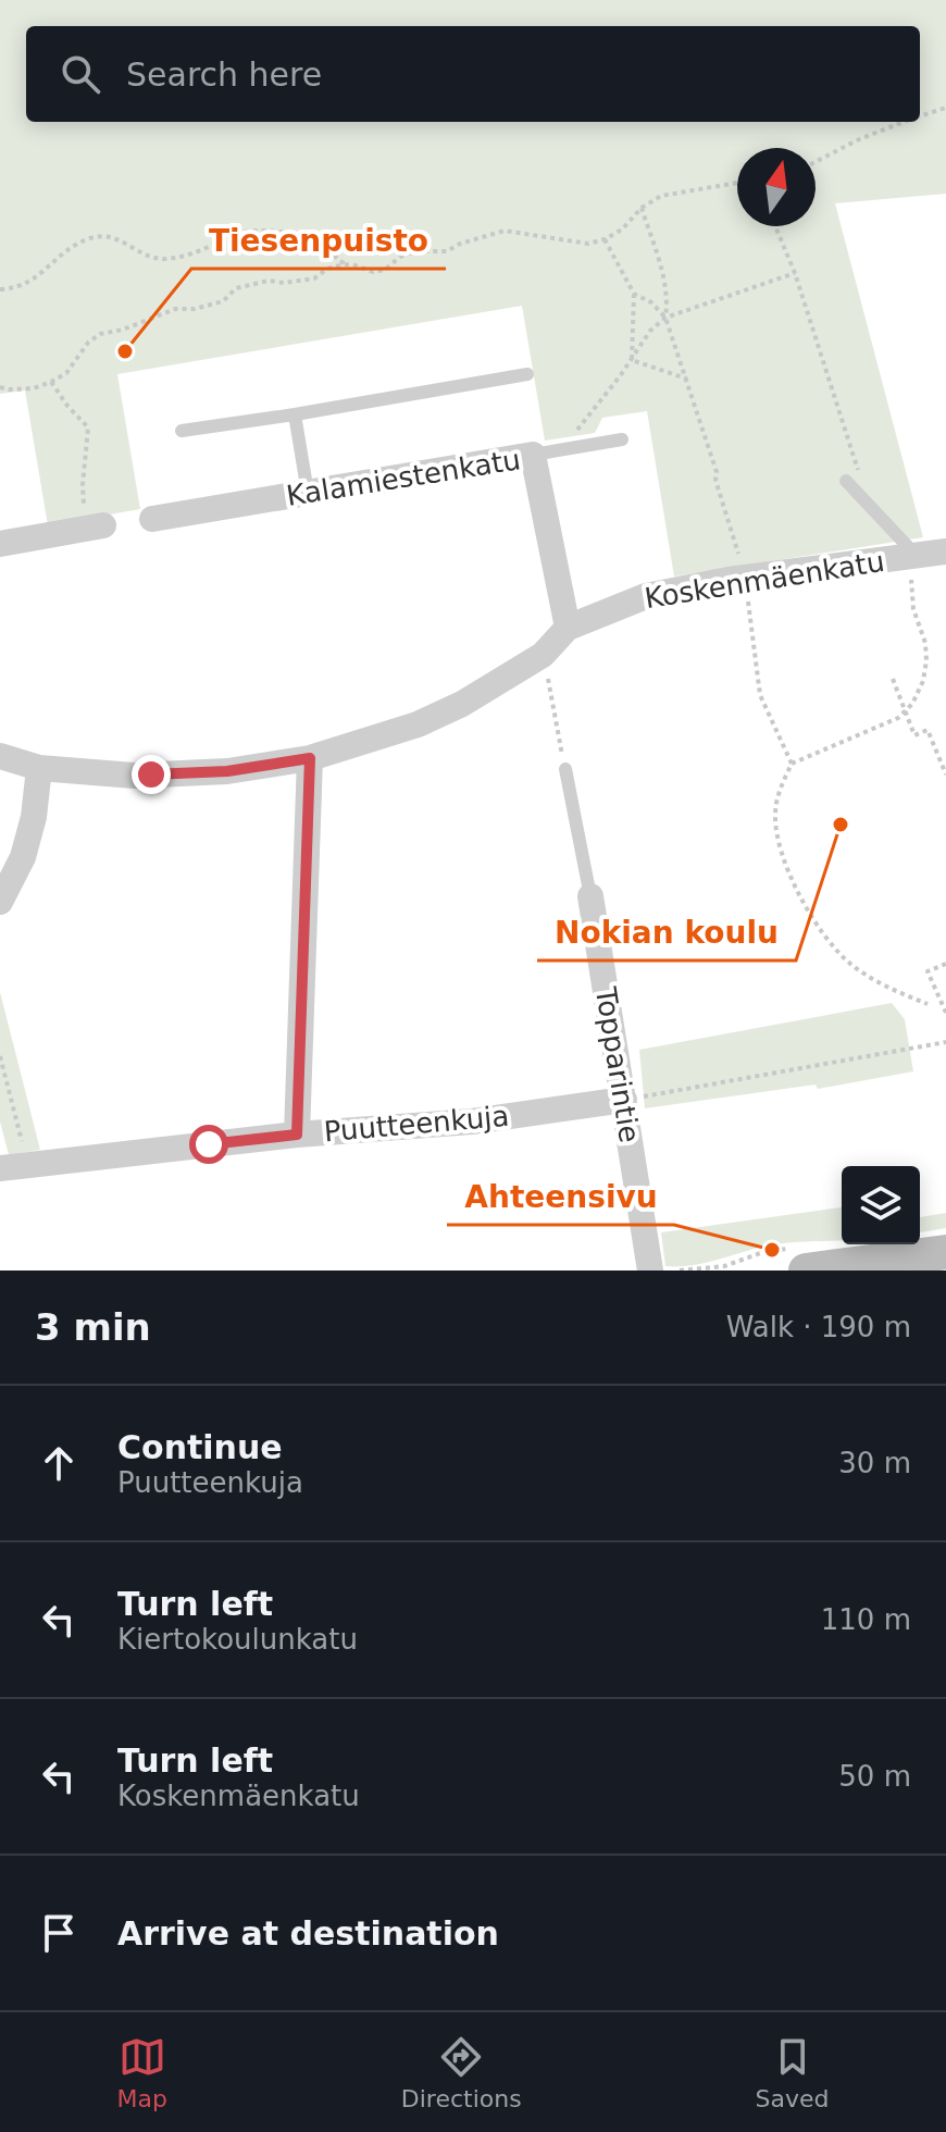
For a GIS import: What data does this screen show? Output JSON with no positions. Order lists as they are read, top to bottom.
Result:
{
  "streets": {
    "street": [
      "Kalamiestenkatu",
      "Koskenmäenkatu",
      "Topparintie",
      "Puutteenkuja"
    ]
  },
  "crossings": [
    ["Kalamiestenkatu", "Koskenmäenkatu"],
    ["Topparintie", "Puutteenkuja"]
  ],
  "places": ["Tiesenpuisto", "Nokian koulu", "Ahteensivu"],
  "north": "top",
  "page": {
    "search": "Search here",
    "heading": ["3 min", "Walk · 190 m"],
    "list": [
      ["Continue", "Puutteenkuja", "30 m"],
      ["Turn left", "Kiertokoulunkatu", "110 m"],
      ["Turn left", "Koskenmäenkatu", "50 m"],
      "Arrive at destination"
    ],
    "nav": ["Map", "Directions", "Saved"]
  }
}
